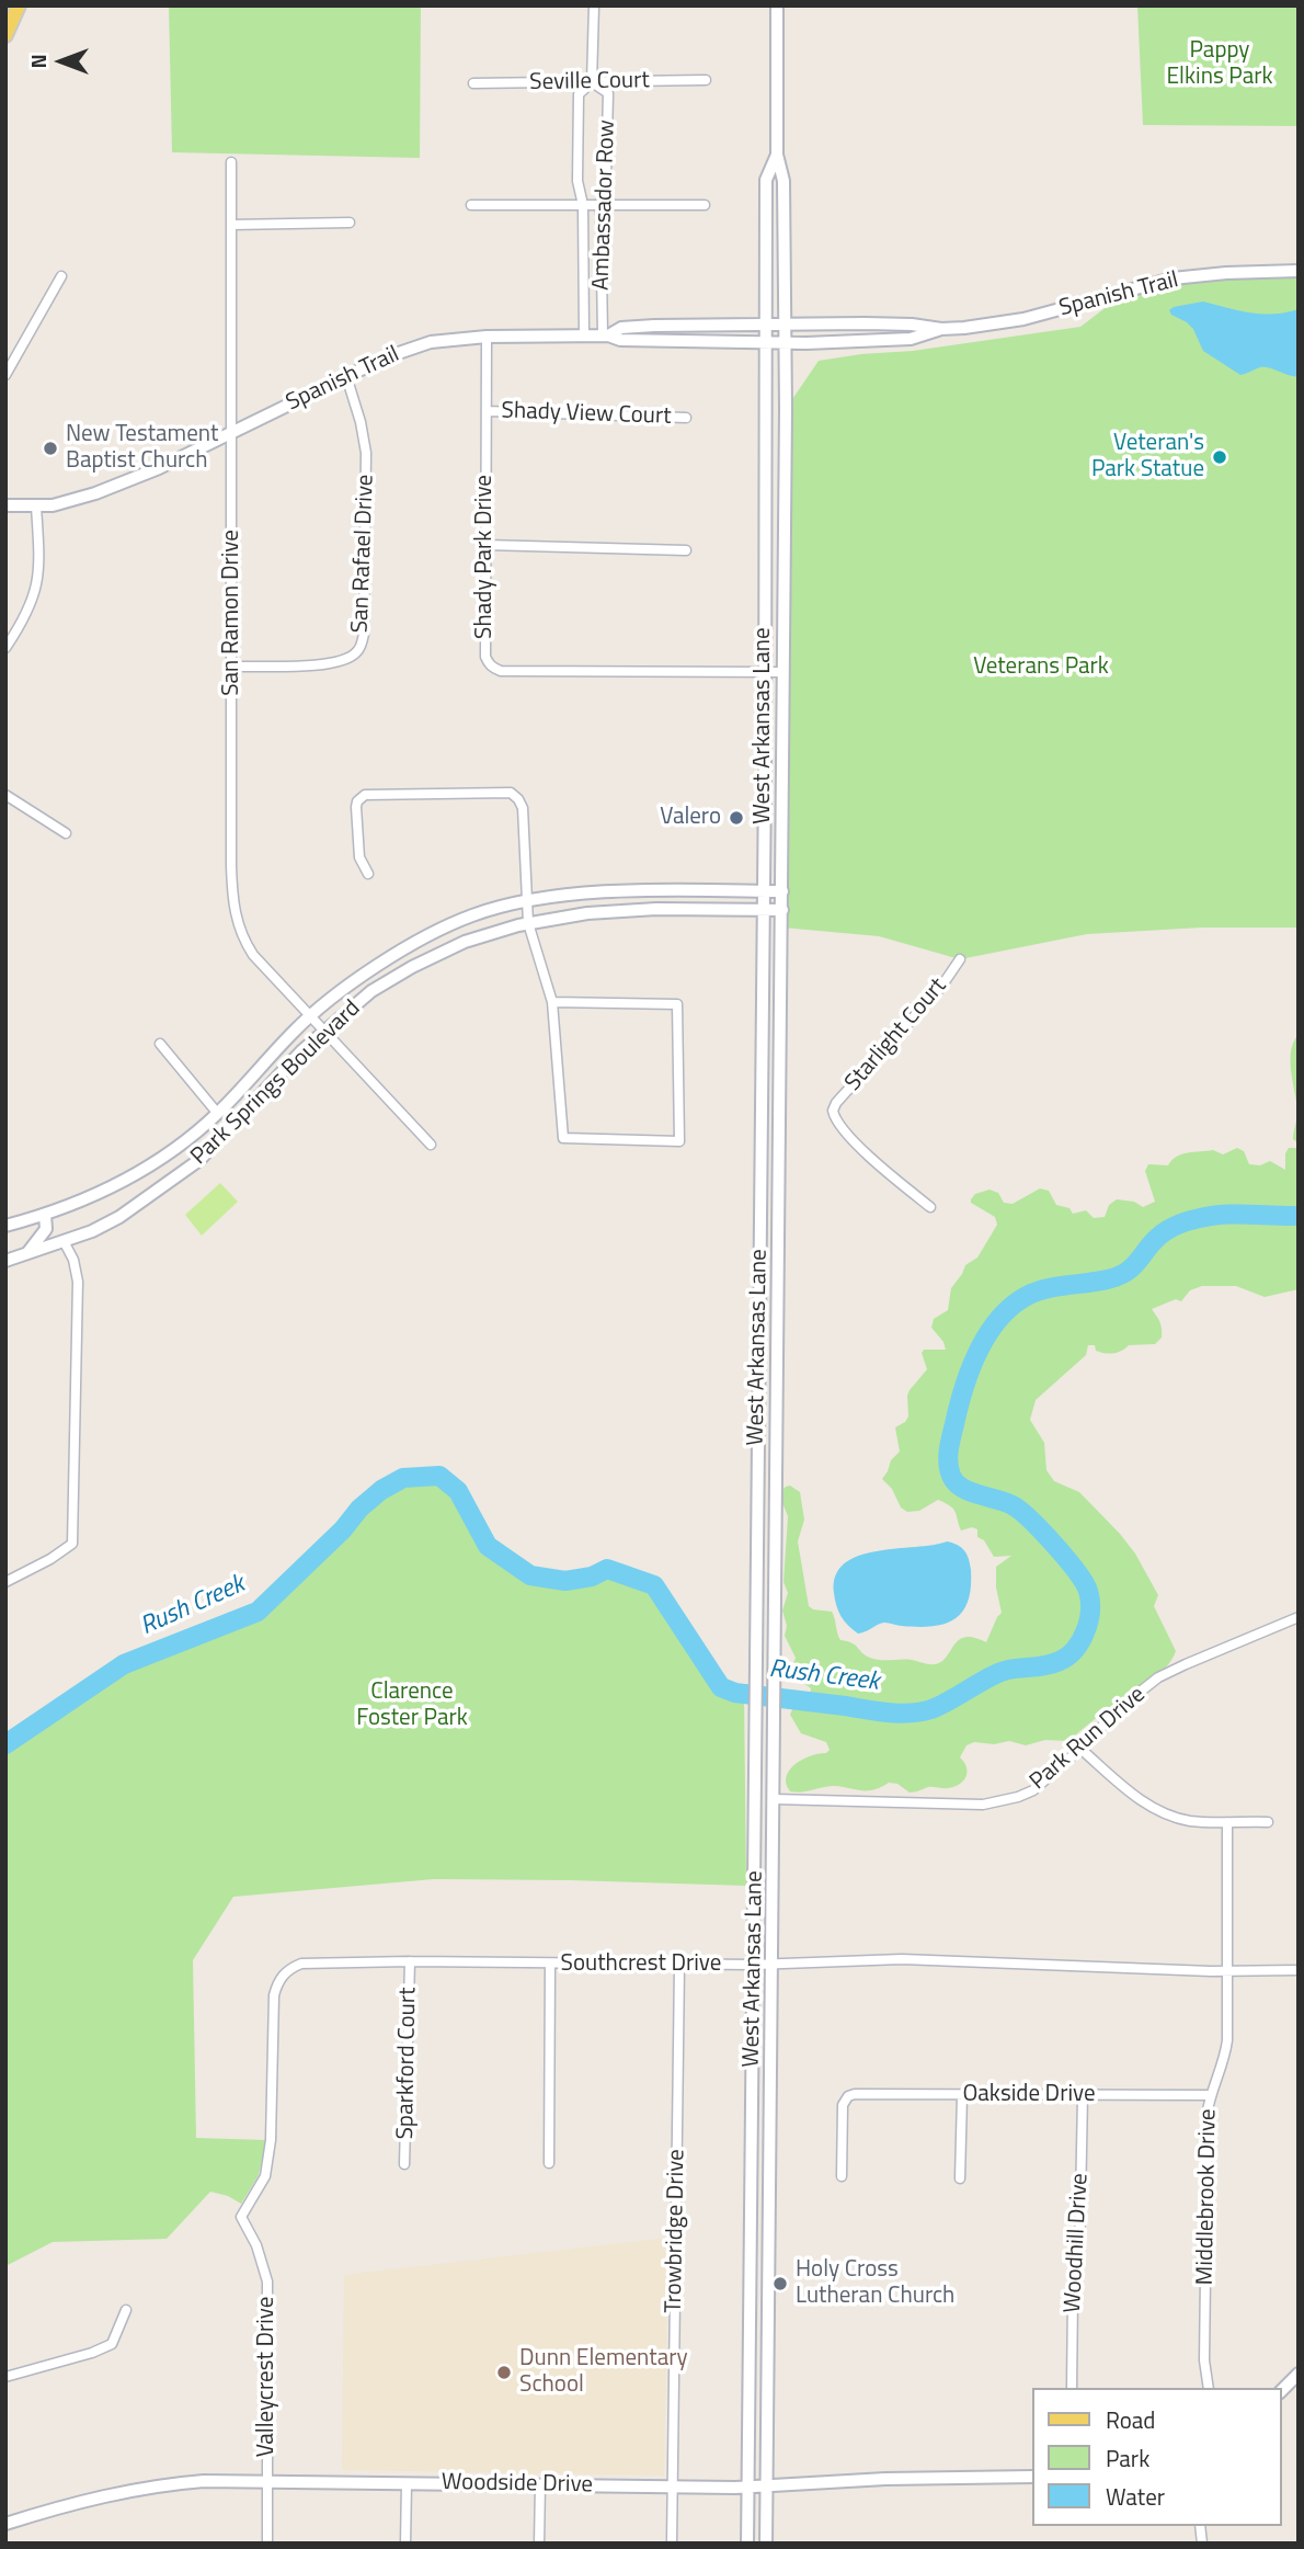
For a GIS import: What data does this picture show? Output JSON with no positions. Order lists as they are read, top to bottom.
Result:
{
  "streets": {
    "main road": [
      "Spanish Trail",
      "West Arkansas Lane",
      "Park Springs Boulevard",
      "Woodside Drive"
    ],
    "street": [
      "Seville Court",
      "Ambassador Row",
      "Shady View Court",
      "San Rafael Drive",
      "Shady Park Drive",
      "San Ramon Drive",
      "Starlight Court",
      "Park Run Drive",
      "Southcrest Drive",
      "Sparkford Court",
      "Oakside Drive",
      "Middlebrook Drive",
      "Trowbridge Drive",
      "Woodhill Drive",
      "Valleycrest Drive"
    ]
  },
  "crossings": [
    ["Seville Court", "Ambassador Row"],
    ["Ambassador Row", "Spanish Trail"],
    ["Spanish Trail", "San Rafael Drive"],
    ["Spanish Trail", "Shady Park Drive"],
    ["Spanish Trail", "San Ramon Drive"],
    ["Spanish Trail", "West Arkansas Lane"],
    ["Shady View Court", "Shady Park Drive"],
    ["San Rafael Drive", "San Ramon Drive"],
    ["Shady Park Drive", "West Arkansas Lane"],
    ["San Ramon Drive", "Park Springs Boulevard"],
    ["West Arkansas Lane", "Park Springs Boulevard"],
    ["West Arkansas Lane", "Park Run Drive"],
    ["West Arkansas Lane", "Southcrest Drive"],
    ["West Arkansas Lane", "Woodside Drive"],
    ["Southcrest Drive", "Sparkford Court"],
    ["Southcrest Drive", "Middlebrook Drive"],
    ["Southcrest Drive", "Trowbridge Drive"],
    ["Southcrest Drive", "Valleycrest Drive"],
    ["Oakside Drive", "Middlebrook Drive"],
    ["Oakside Drive", "Woodhill Drive"],
    ["Trowbridge Drive", "Woodside Drive"],
    ["Valleycrest Drive", "Woodside Drive"]
  ],
  "water": ["Rush Creek"],
  "parks": ["Pappy Elkins Park", "Veterans Park", "Clarence Foster Park"],
  "places": [
    "New Testament Baptist Church",
    "Veteran's Park Statue",
    "Valero",
    "Holy Cross Lutheran Church",
    "Dunn Elementary School"
  ],
  "legend": ["Road", "Park", "Water"],
  "north": "left"
}
